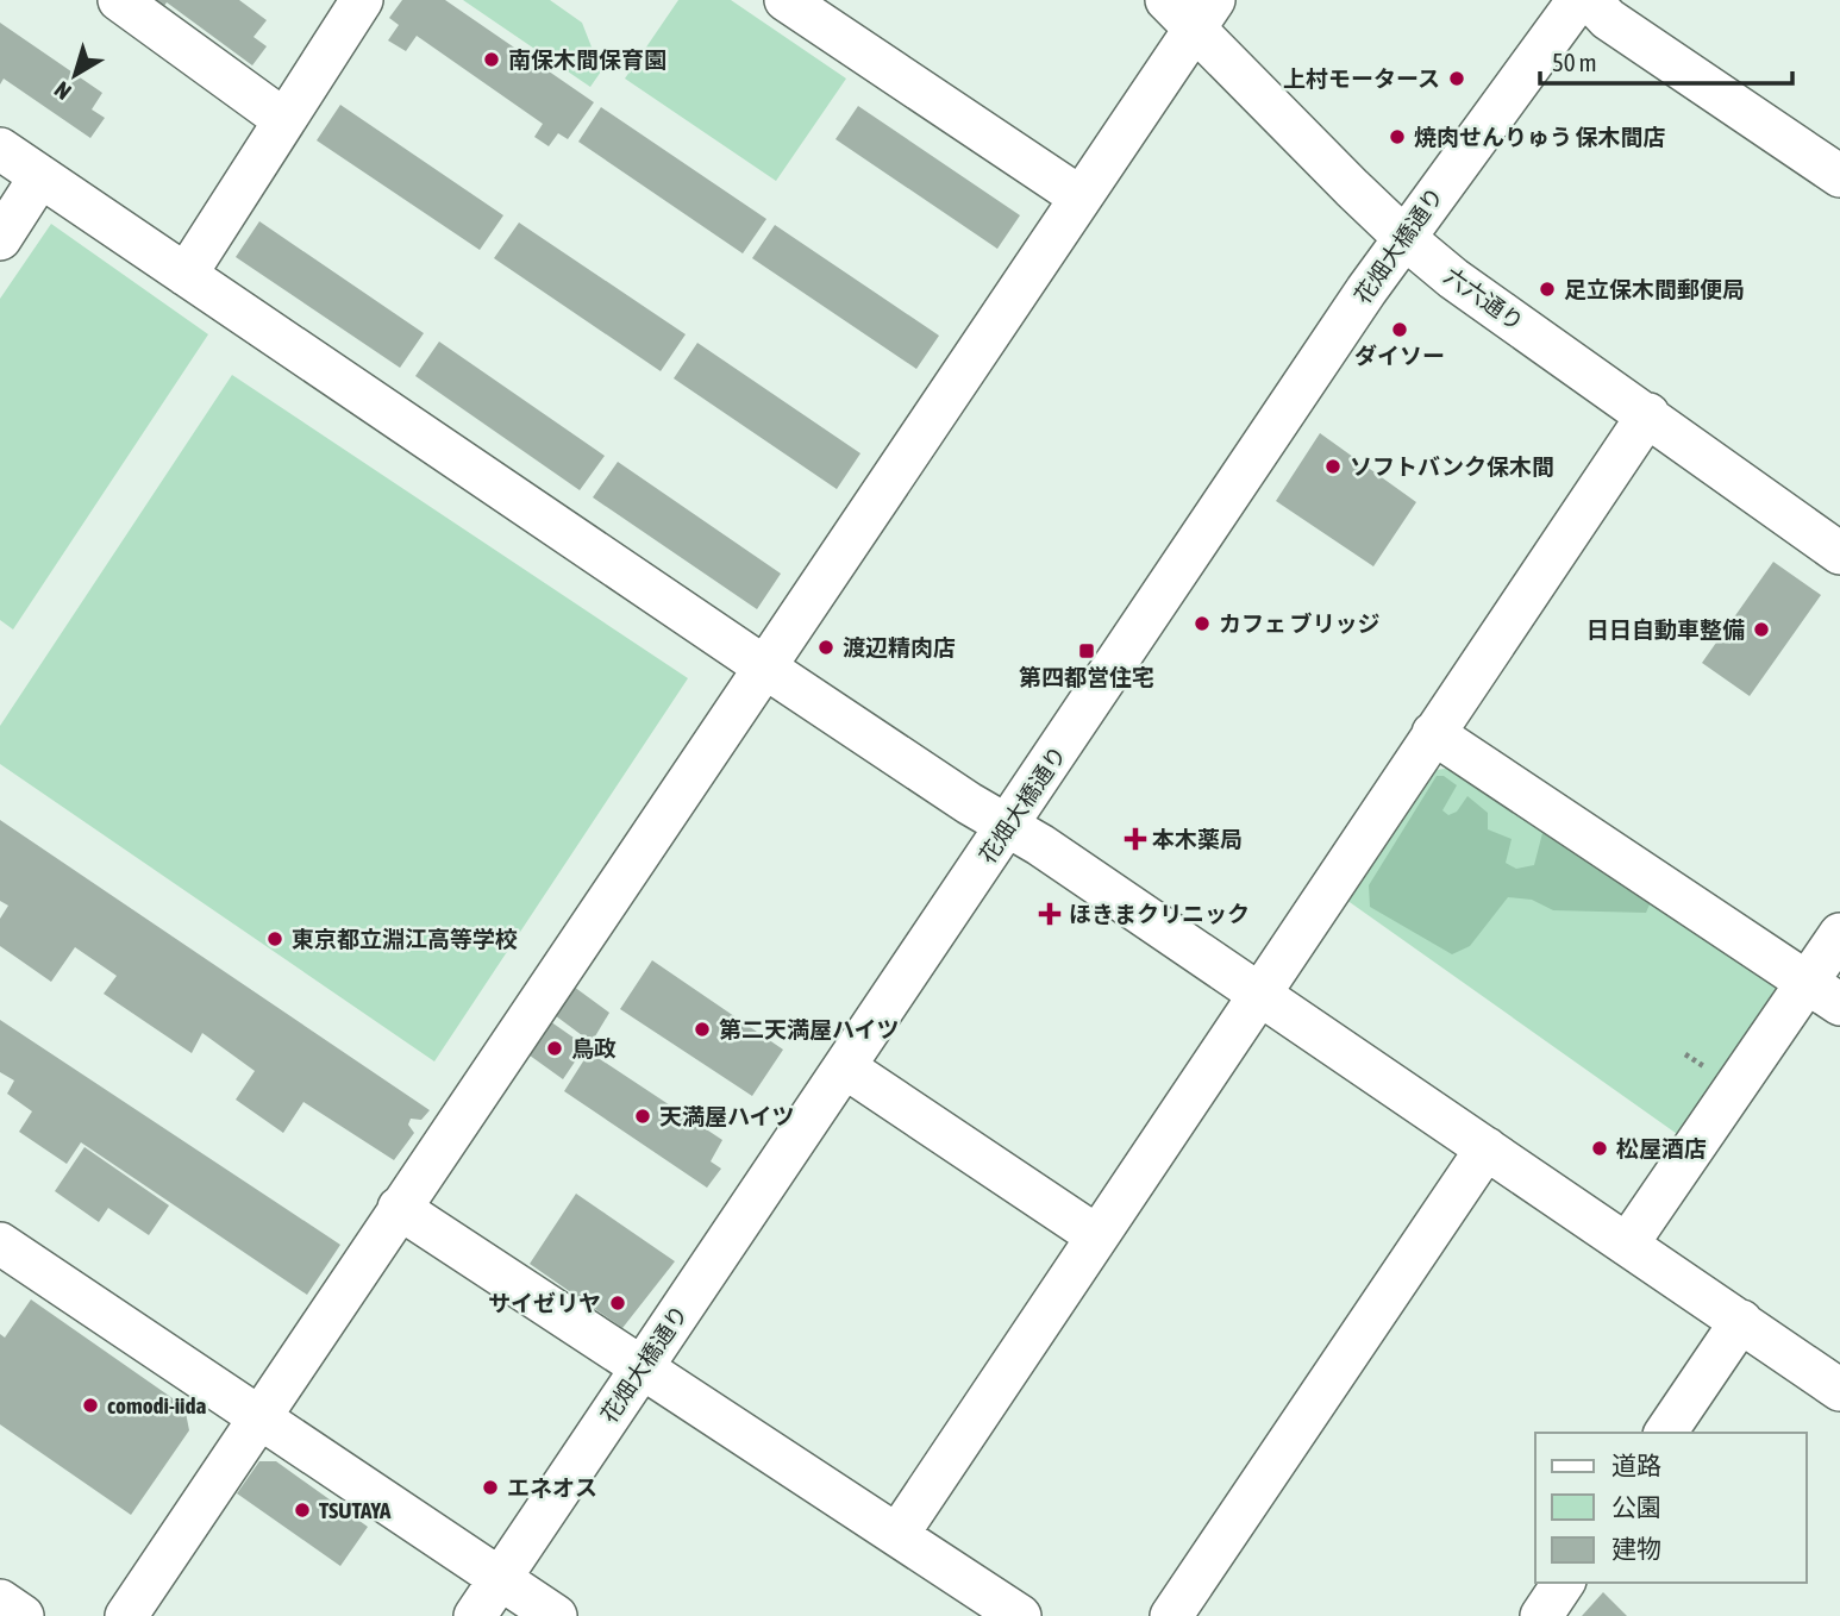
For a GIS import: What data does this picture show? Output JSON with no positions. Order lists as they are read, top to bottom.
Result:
{
  "streets": {
    "street": ["花畑大橋通り", "六六通り"]
  },
  "crossings": [
    ["花畑大橋通り", "六六通り"]
  ],
  "places": {
    "other": [
      "南保木間保育園",
      "上村モータース",
      "焼肉せんりゅう 保木間店",
      "足立保木間郵便局",
      "ダイソー",
      "ソフトバンク保木間",
      "カフェ ブリッジ",
      "日日自動車整備",
      "渡辺精肉店",
      "東京都立淵江高等学校",
      "第二天満屋ハイツ",
      "鳥政",
      "天満屋ハイツ",
      "松屋酒店",
      "サイゼリヤ",
      "comodi-iida",
      "エネオス",
      "TSUTAYA"
    ],
    "transit": ["第四都営住宅"],
    "health": ["本木薬局", "ほきまクリニック"]
  },
  "legend": ["道路", "公園", "建物"],
  "scale_bar": "50 m",
  "north": "bottom left"
}
